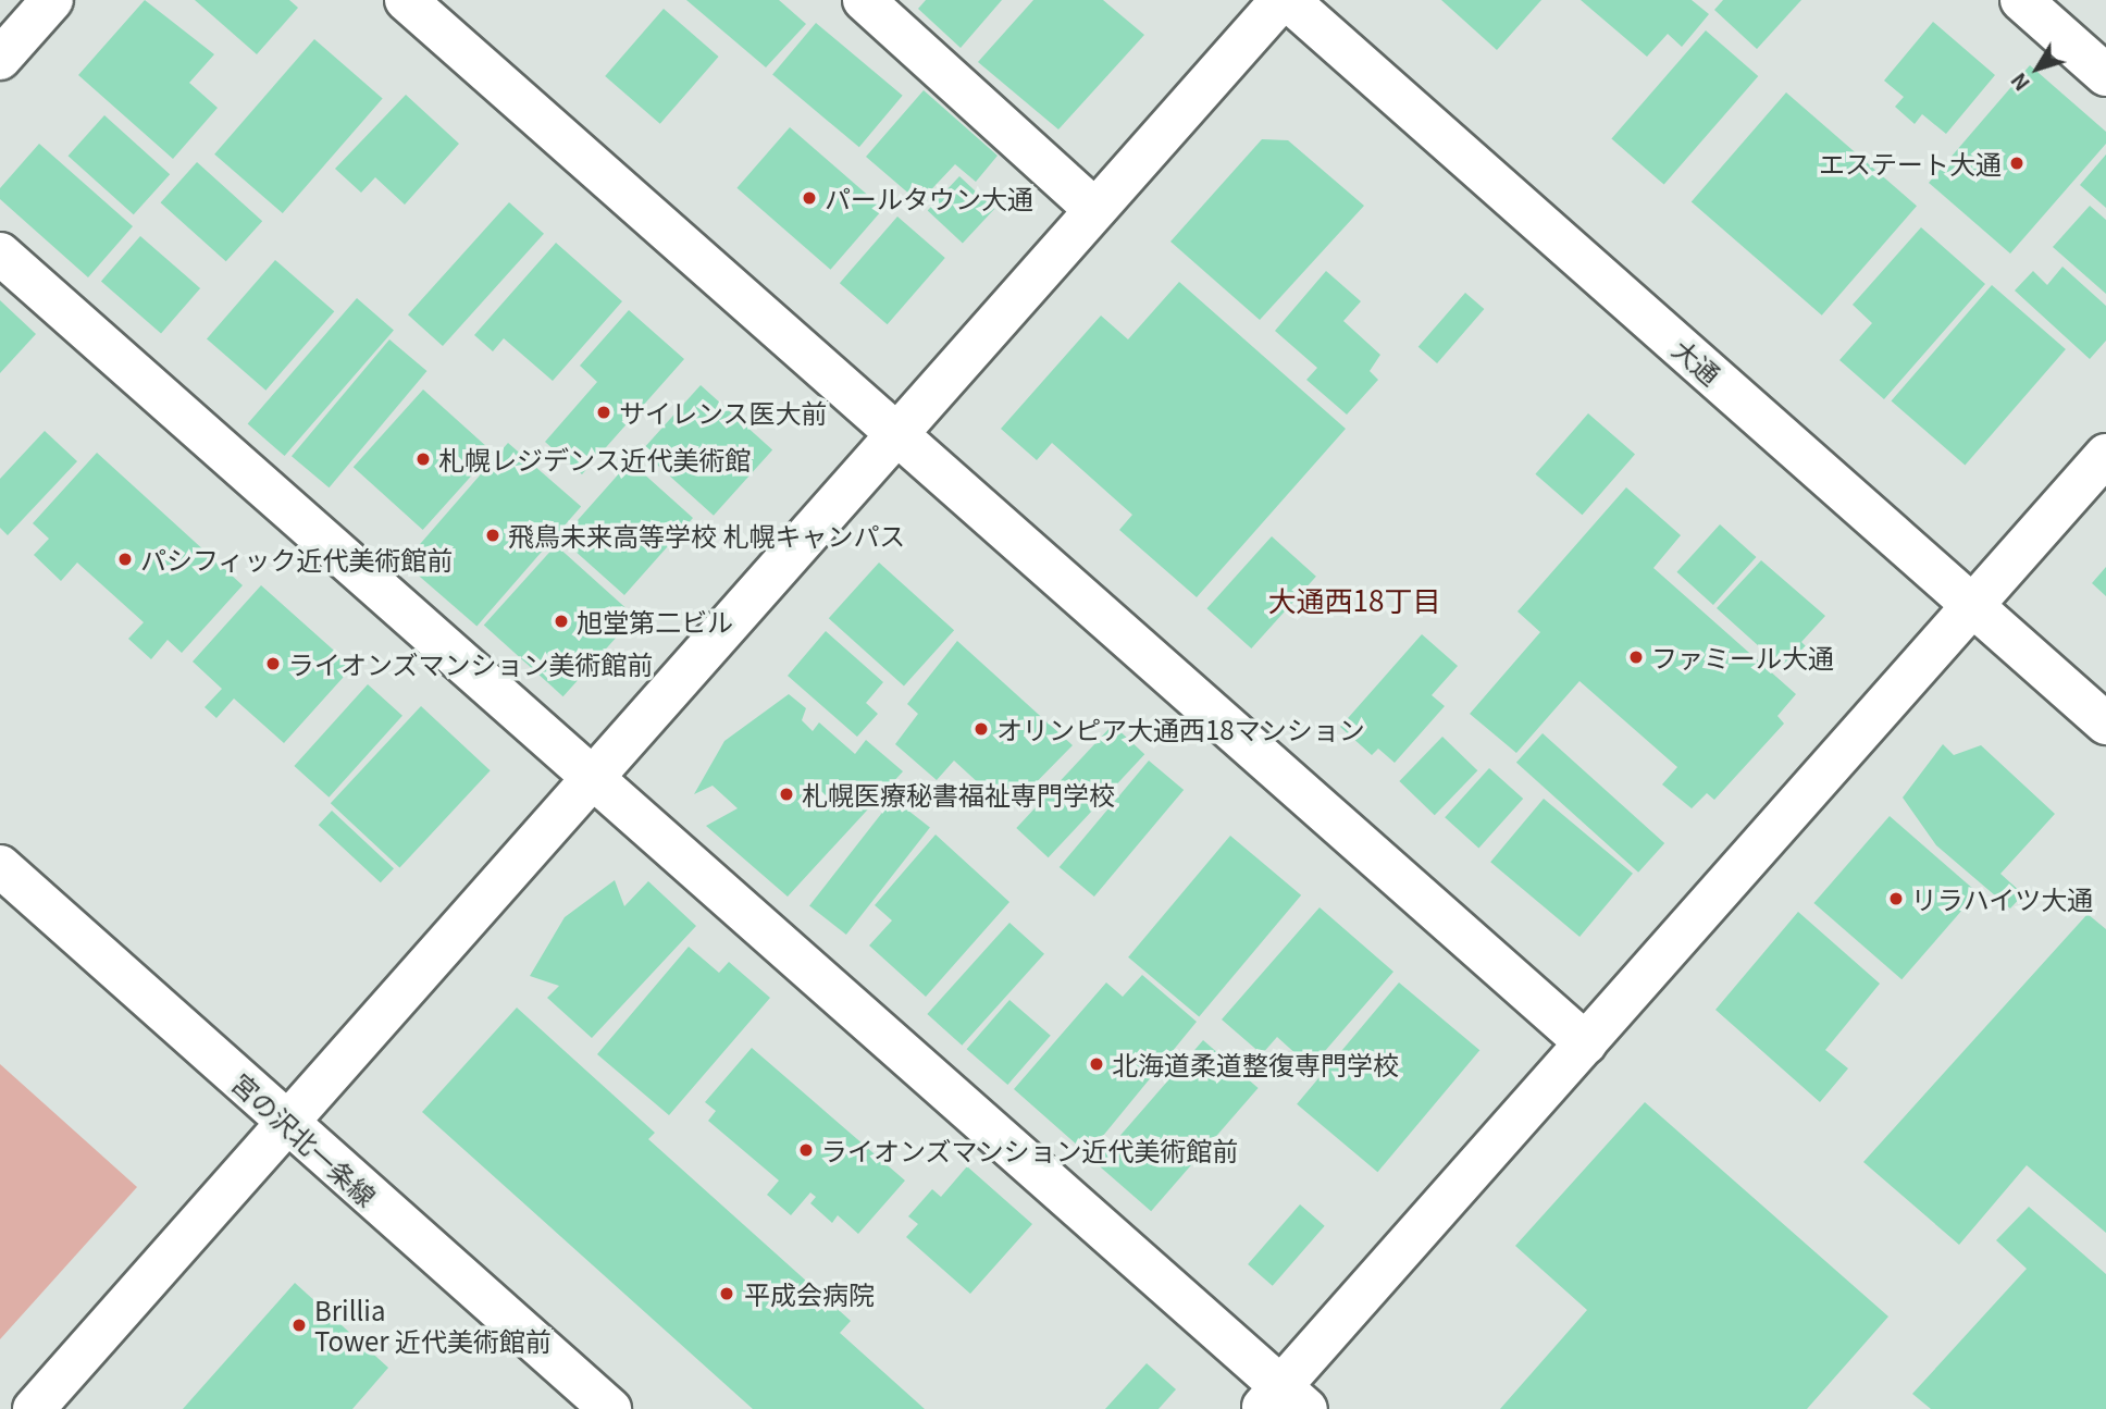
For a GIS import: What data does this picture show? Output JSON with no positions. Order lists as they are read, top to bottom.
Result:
{
  "streets": {
    "street": ["大通", "宮の沢北一条線"]
  },
  "districts": ["大通西18丁目"],
  "places": [
    "エステート大通",
    "パールタウン大通",
    "サイレンス医大前",
    "札幌レジデンス近代美術館",
    "飛鳥未来高等学校 札幌キャンパス",
    "パシフィック近代美術館前",
    "旭堂第二ビル",
    "ファミール大通",
    "ライオンズマンション美術館前",
    "オリンピア大通西18マンション",
    "札幌医療秘書福祉専門学校",
    "リラハイツ大通",
    "北海道柔道整復専門学校",
    "ライオンズマンション近代美術館前",
    "平成会病院",
    "Brillia Tower 近代美術館前"
  ],
  "north": "bottom left"
}
